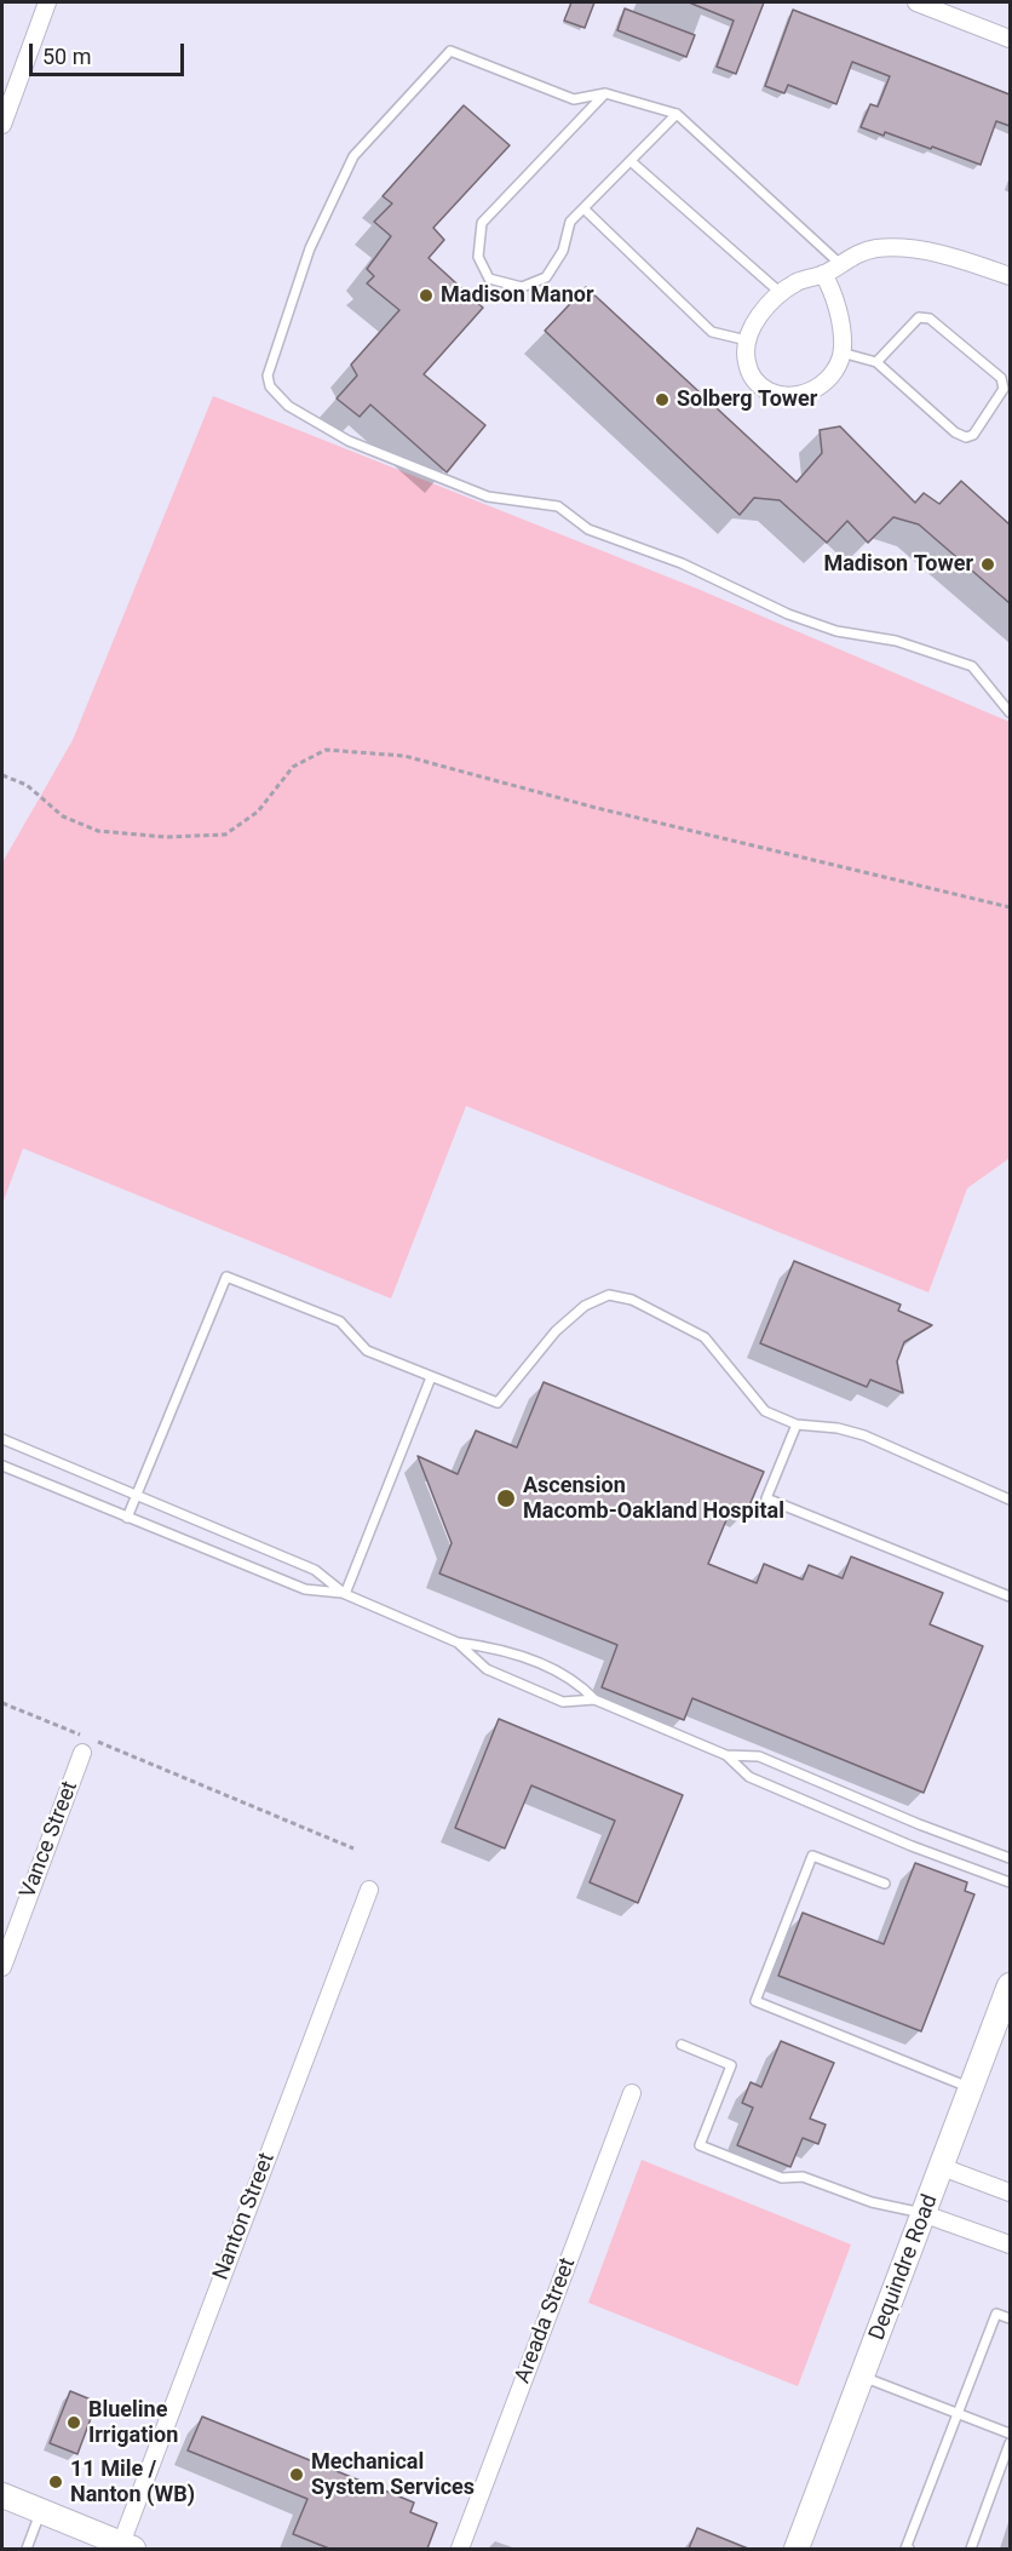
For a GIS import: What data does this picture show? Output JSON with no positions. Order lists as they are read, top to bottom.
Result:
{
  "streets": {
    "main road": ["Dequindre Road"],
    "street": ["Vance Street", "Nanton Street", "Areada Street"]
  },
  "places": [
    "Madison Manor",
    "Solberg Tower",
    "Madison Tower",
    "Ascension Macomb-Oakland Hospital",
    "Blueline Irrigation",
    "Mechanical System Services",
    "11 Mile / Nanton (WB)"
  ],
  "scale_bar": "50 m"
}
